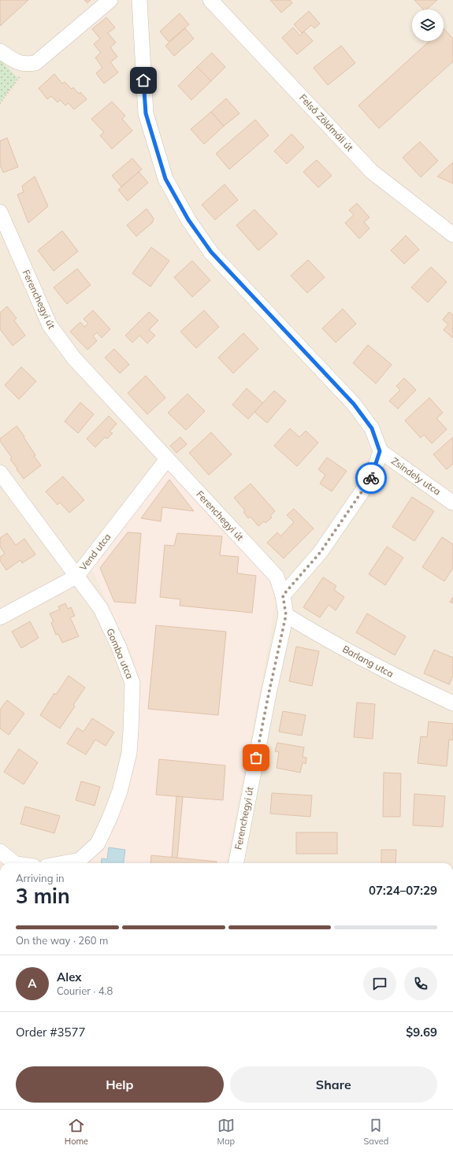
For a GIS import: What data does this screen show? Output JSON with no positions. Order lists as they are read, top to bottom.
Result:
{
  "streets": {
    "street": [
      "Felső Zöldmáli út",
      "Ferenchegyi út",
      "Zsindely utca",
      "Vend utca",
      "Gomba utca",
      "Barlang utca"
    ]
  },
  "crossings": [
    ["Ferenchegyi út", "Zsindely utca"],
    ["Ferenchegyi út", "Vend utca"],
    ["Ferenchegyi út", "Barlang utca"],
    ["Vend utca", "Gomba utca"]
  ],
  "page": {
    "heading": ["3 min", "Arriving in", "07:24–07:29"],
    "panel": [
      "Alex",
      "Courier · 4.8",
      "Order #3577",
      "$9.69"
    ],
    "bar": "On the way · 260 m",
    "round": "A",
    "buttons": ["Help", "Share"],
    "tabs": ["Home", "Map", "Saved"]
  }
}
